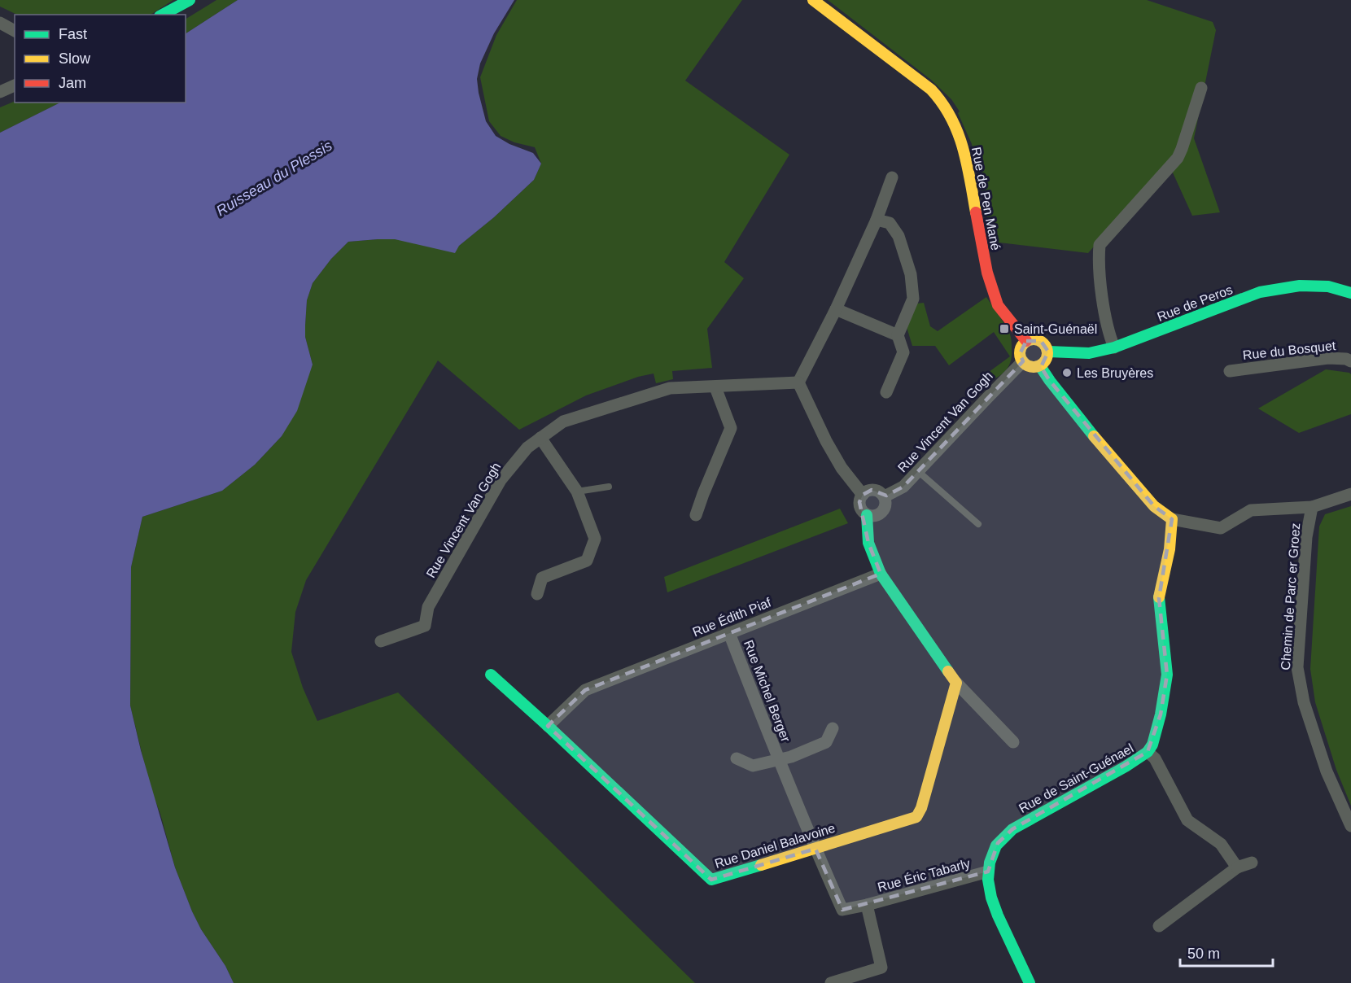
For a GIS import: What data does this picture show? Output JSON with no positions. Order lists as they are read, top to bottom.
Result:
{
  "streets": {
    "street": [
      "Rue de Pen Mané",
      "Rue de Peros",
      "Rue du Bosquet",
      "Rue Vincent Van Gogh",
      "Chemin de Parc er Groez",
      "Rue Édith Piaf",
      "Rue Michel Berger",
      "Rue de Saint-Guénael",
      "Rue Daniel Balavoine",
      "Rue Éric Tabarly"
    ]
  },
  "crossings": [
    ["Rue de Pen Mané", "Rue de Peros"],
    ["Rue de Pen Mané", "Rue Vincent Van Gogh"],
    ["Rue de Peros", "Rue Vincent Van Gogh"],
    ["Rue Édith Piaf", "Rue Michel Berger"],
    ["Rue Édith Piaf", "Rue Daniel Balavoine"],
    ["Rue Michel Berger", "Rue Daniel Balavoine"],
    ["Rue Michel Berger", "Rue Éric Tabarly"],
    ["Rue de Saint-Guénael", "Rue Éric Tabarly"]
  ],
  "water": ["Ruisseau du Plessis"],
  "places": {
    "transit": ["Saint-Guénaël"],
    "other": ["Les Bruyères"]
  },
  "legend": ["Fast", "Slow", "Jam"],
  "scale_bar": "50 m"
}
